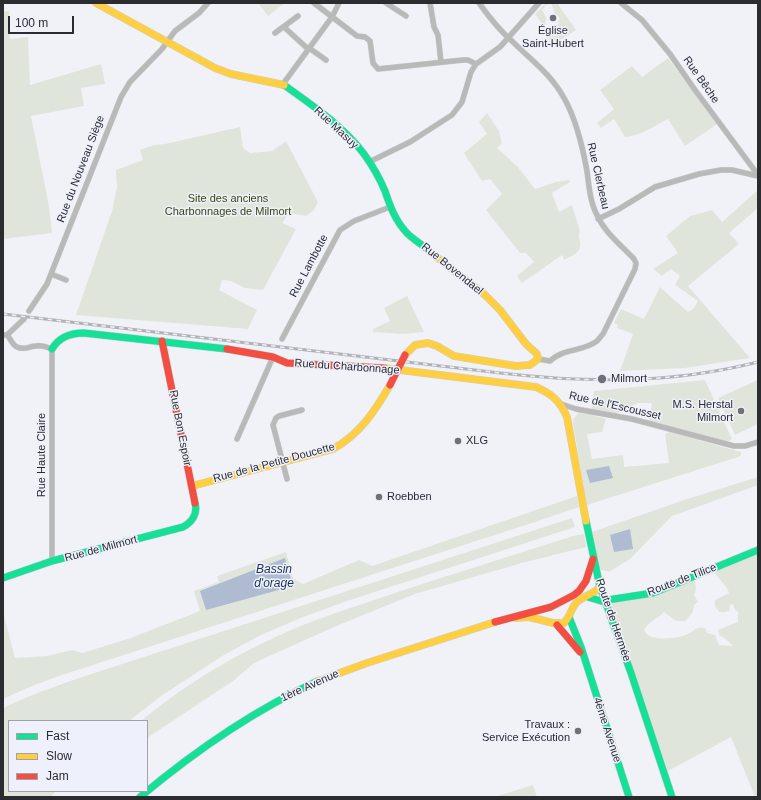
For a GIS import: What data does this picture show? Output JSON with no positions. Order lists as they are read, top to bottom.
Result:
{
  "streets": {
    "street": [
      "Rue Bêche",
      "Rue Masuy",
      "Rue du Nouveau Siège",
      "Rue Clerbeau",
      "Rue Lambotte",
      "Rue Bovendael",
      "Rue du Charbonnage",
      "Rue de l'Escousset",
      "Rue Bon Espoir",
      "Rue Haute Claire",
      "Rue de la Petite Doucette",
      "Rue de Milmort",
      "Route de Tilice",
      "Route de Hermée",
      "1ère Avenue",
      "4ème Avenue"
    ]
  },
  "crossings": [
    ["Rue Masuy", "Rue du Nouveau Siège"],
    ["Rue Masuy", "Rue Bovendael"],
    ["Rue Clerbeau", "Rue Bovendael"],
    ["Rue Clerbeau", "Rue de la Petite Doucette"],
    ["Rue Lambotte", "Rue Bovendael"],
    ["Rue Bovendael", "Rue de la Petite Doucette"],
    ["Rue du Charbonnage", "Rue Bon Espoir"],
    ["Rue du Charbonnage", "Rue Haute Claire"],
    ["Rue du Charbonnage", "Route de Hermée"],
    ["Rue de l'Escousset", "Route de Hermée"],
    ["Rue Bon Espoir", "Rue de la Petite Doucette"],
    ["Rue Bon Espoir", "Rue de Milmort"],
    ["Rue Haute Claire", "Rue de Milmort"],
    ["Route de Tilice", "Route de Hermée"],
    ["Route de Hermée", "1ère Avenue"],
    ["1ère Avenue", "4ème Avenue"]
  ],
  "water": ["Bassin d'orage"],
  "parks": ["Site des anciens Charbonnages de Milmort"],
  "places": [
    "Église Saint-Hubert",
    "Milmort",
    "M.S. Herstal Milmort",
    "XLG",
    "Roebben",
    "Travaux : Service Exécution"
  ],
  "legend": ["Fast", "Slow", "Jam"],
  "scale_bar": "100 m"
}
